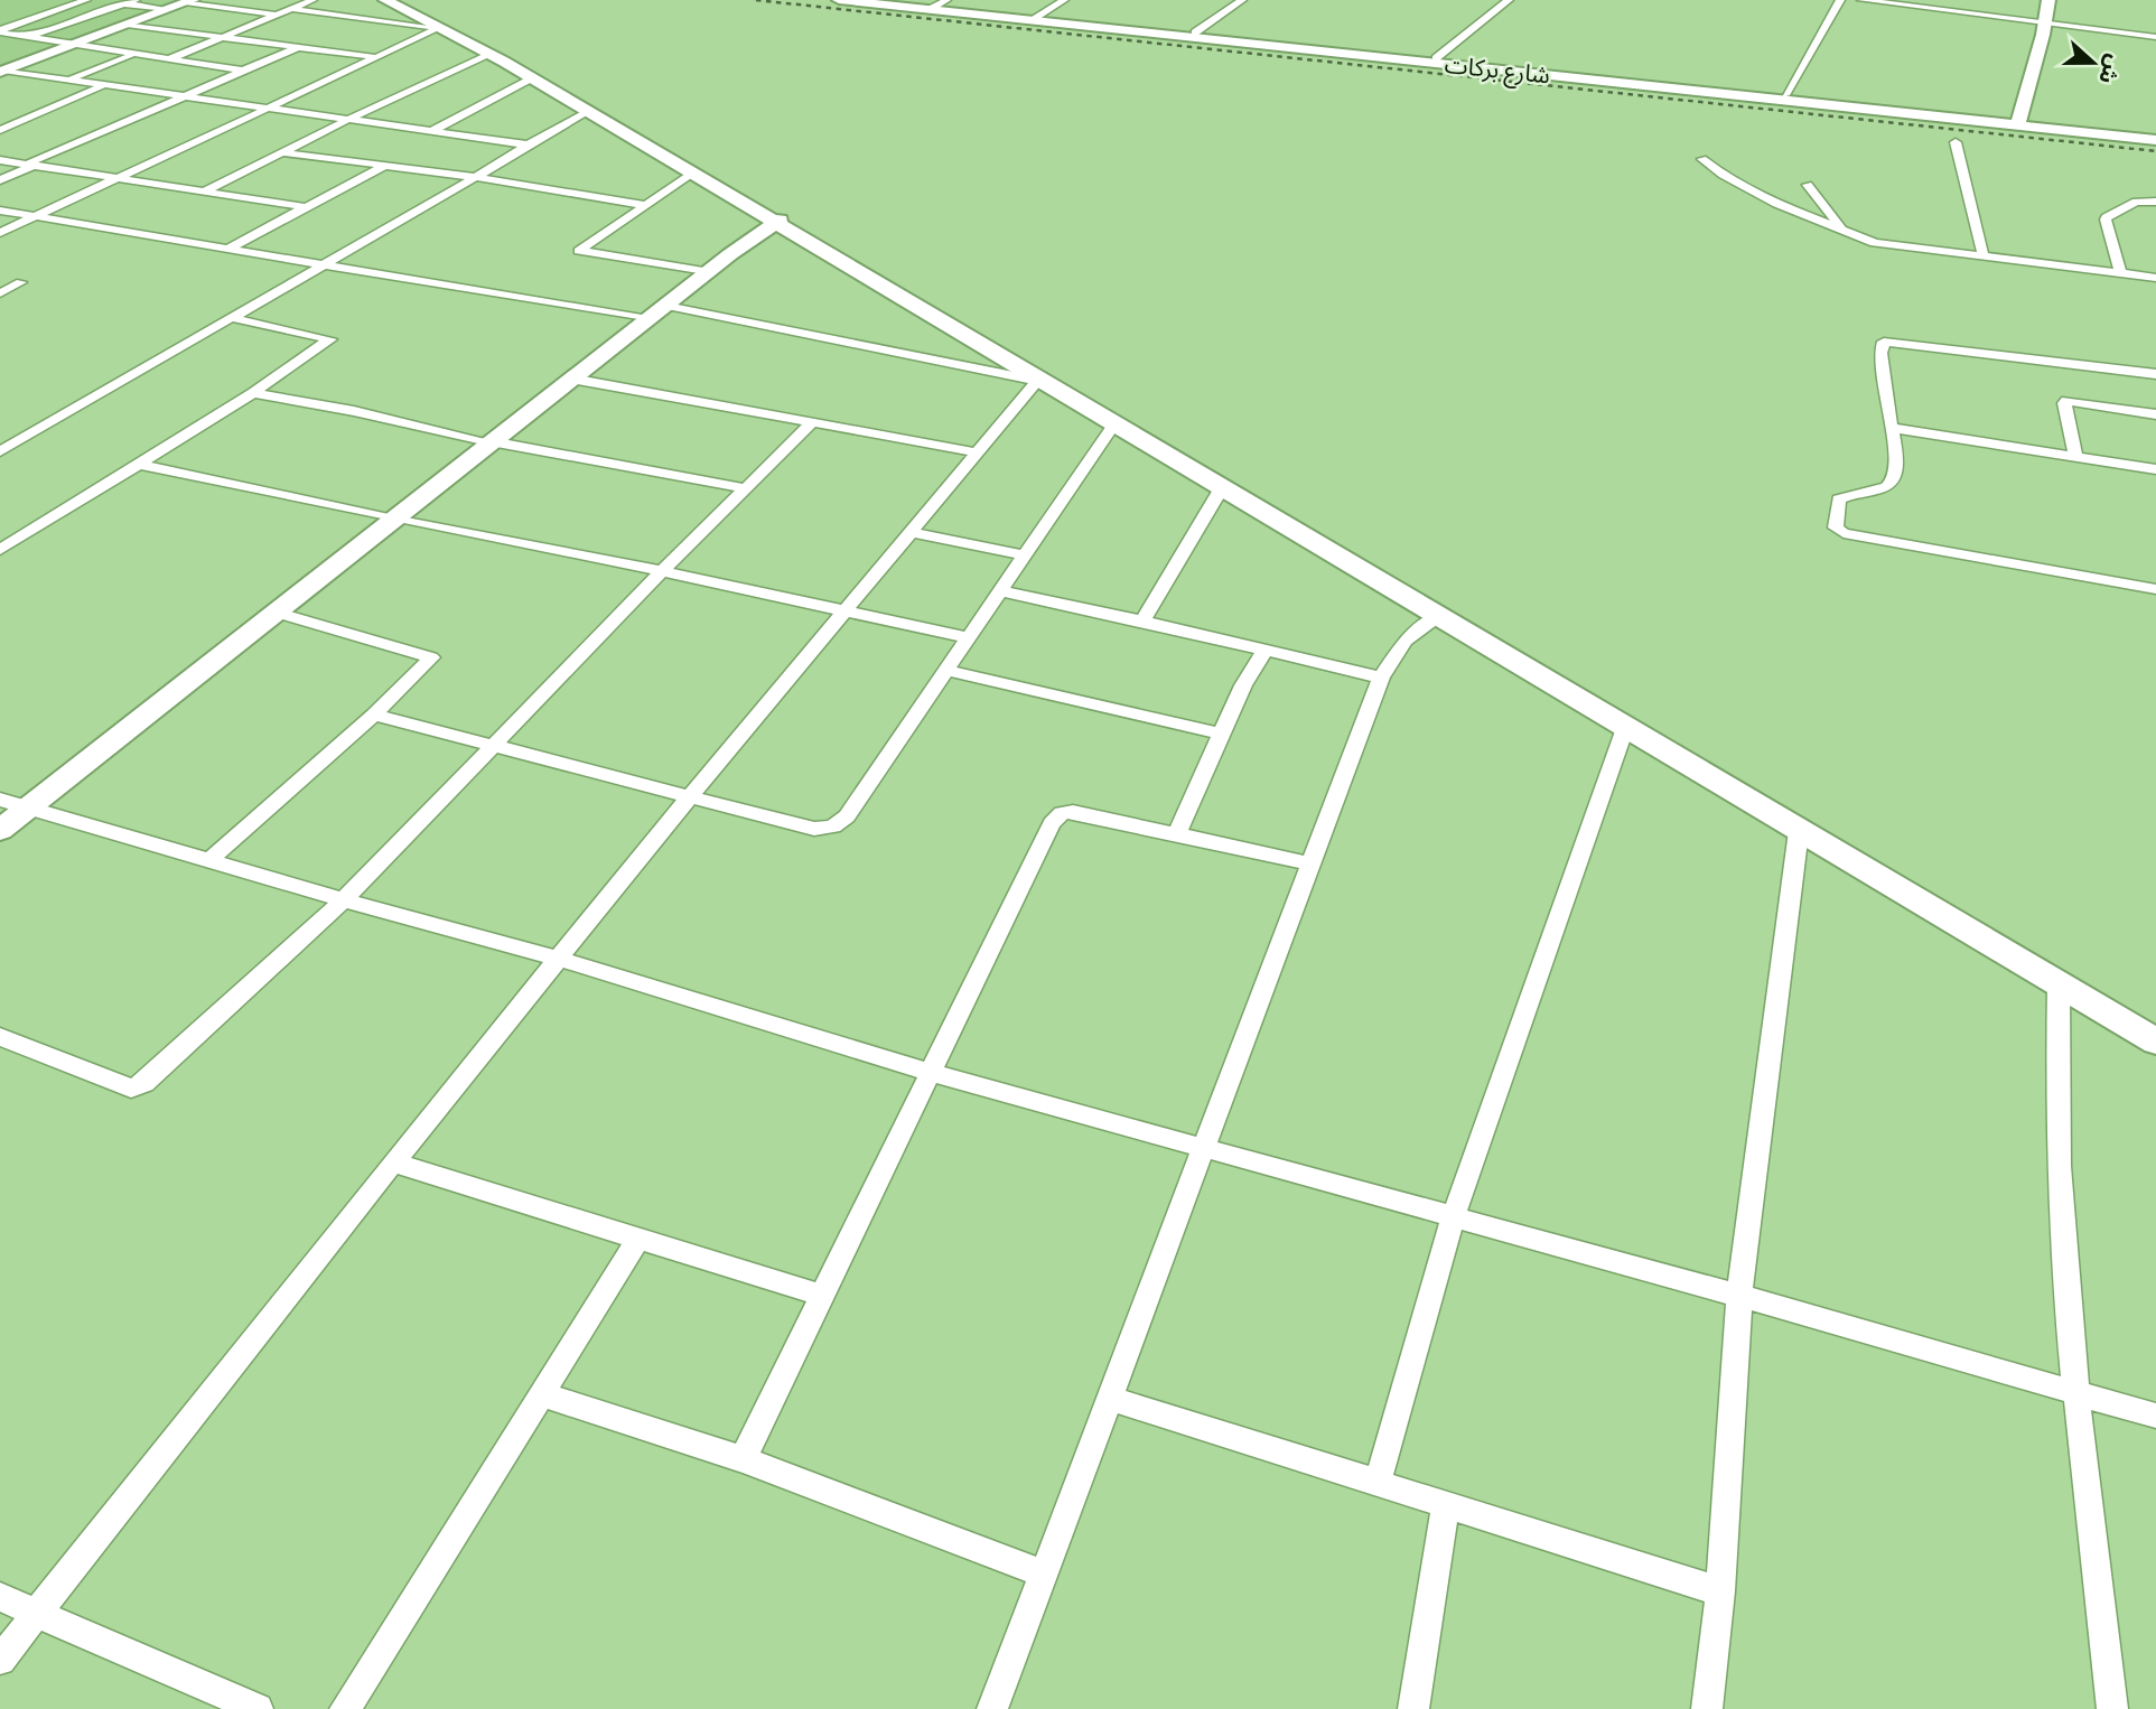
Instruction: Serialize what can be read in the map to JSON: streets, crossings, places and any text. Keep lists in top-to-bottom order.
{
  "streets": {
    "street": ["شارع بركات"]
  },
  "north": "right"
}
